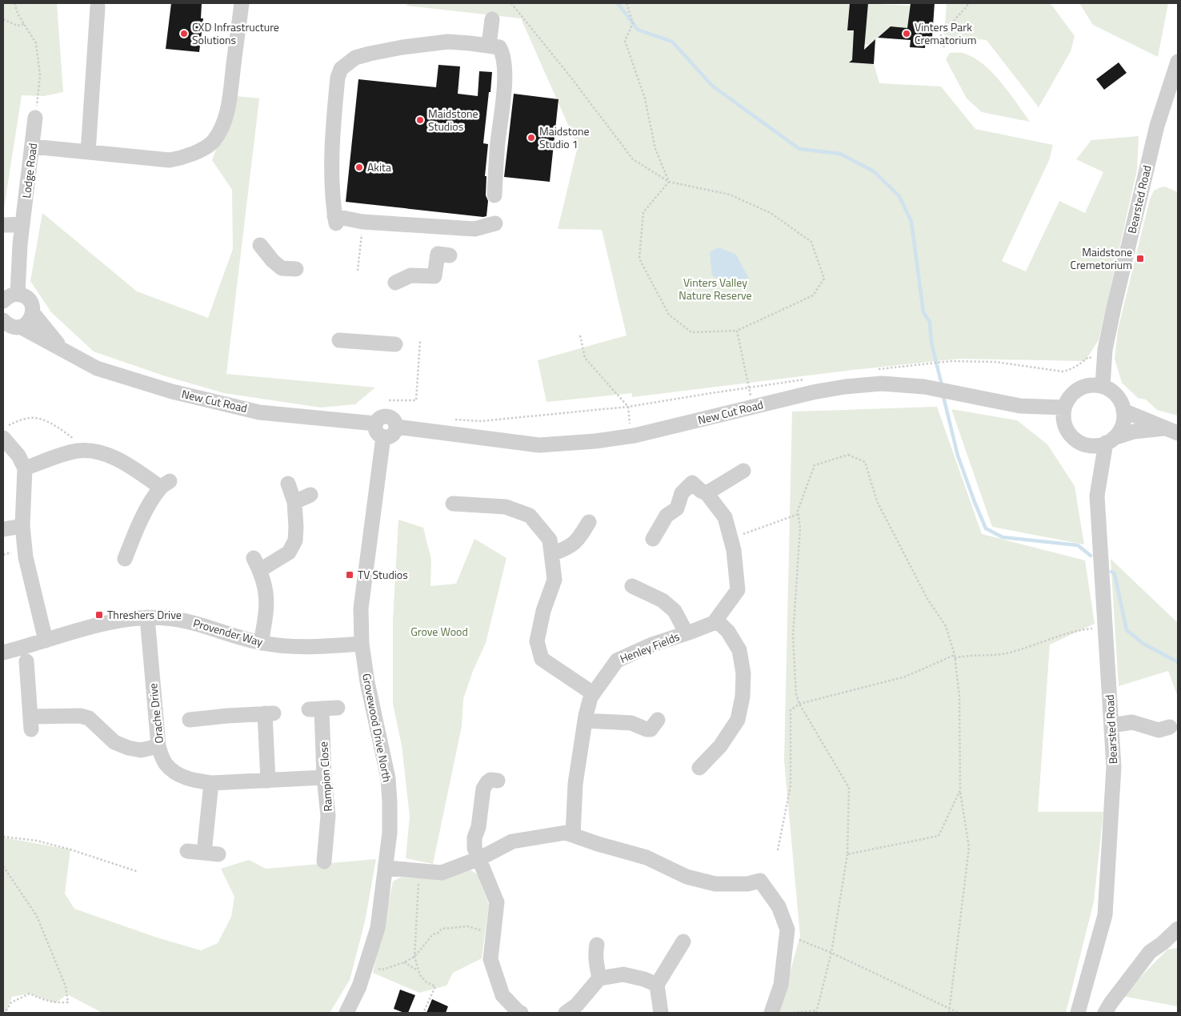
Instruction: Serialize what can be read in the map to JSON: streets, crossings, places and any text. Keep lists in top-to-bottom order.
{
  "streets": {
    "street": [
      "Lodge Road",
      "Bearsted Road",
      "New Cut Road",
      "Provender Way",
      "Henley Fields",
      "Orache Drive",
      "Grovewood Drive North",
      "Rampion Close"
    ]
  },
  "crossings": [
    ["Lodge Road", "New Cut Road"],
    ["Bearsted Road", "New Cut Road"],
    ["New Cut Road", "Grovewood Drive North"],
    ["Provender Way", "Orache Drive"],
    ["Provender Way", "Grovewood Drive North"],
    ["Orache Drive", "Rampion Close"]
  ],
  "parks": ["Vinters Valley Nature Reserve", "Grove Wood"],
  "places": {
    "other": [
      "CXD Infrastructure Solutions",
      "Vinters Park Crematorium",
      "Maidstone Studios",
      "Maidstone Studio 1",
      "Akita"
    ],
    "transit": ["Maidstone Cremetorium", "TV Studios", "Threshers Drive"]
  }
}
